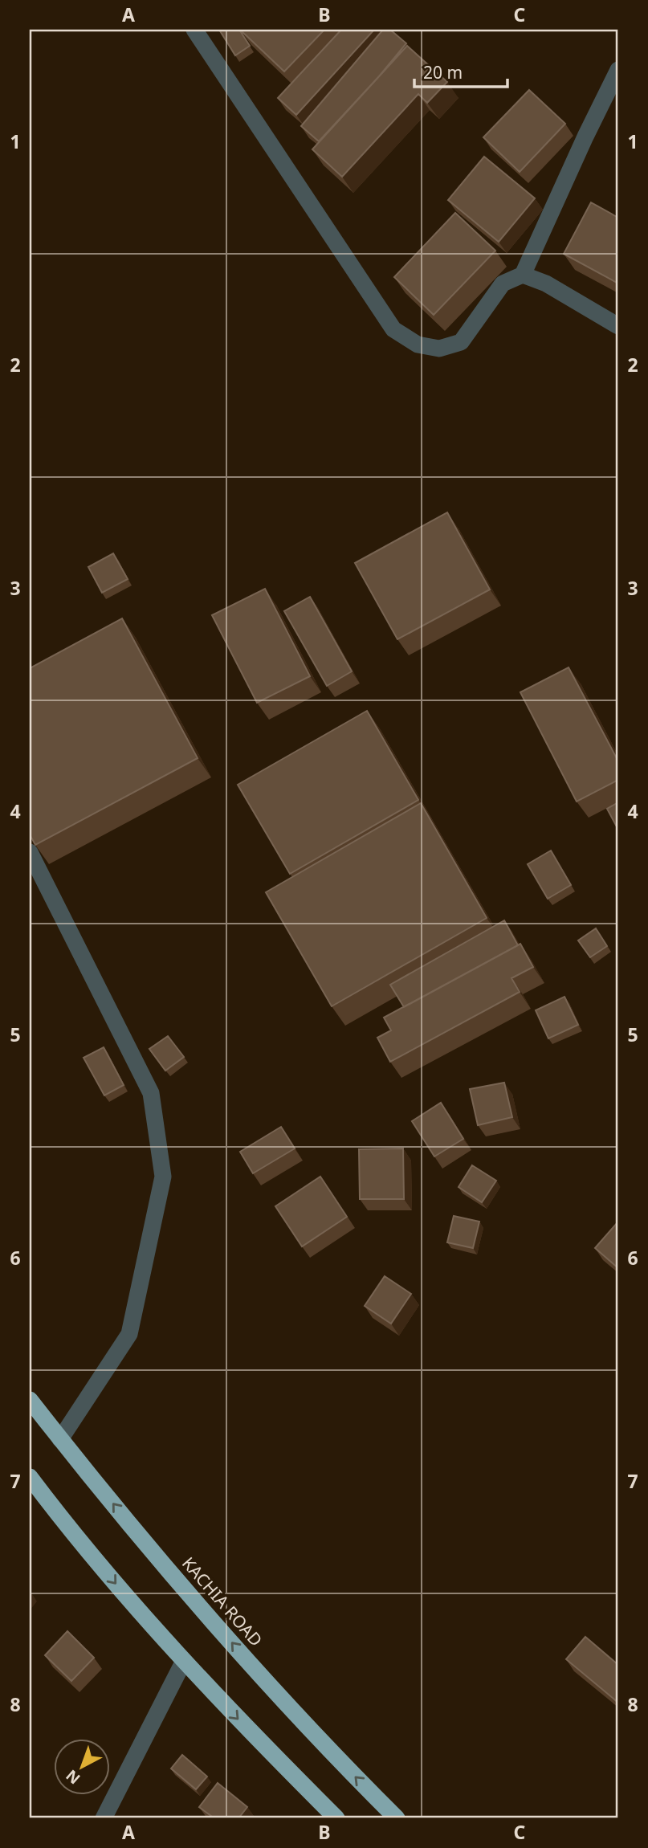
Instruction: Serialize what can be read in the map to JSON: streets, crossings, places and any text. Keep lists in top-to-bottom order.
{
  "streets": {
    "highway": ["KACHIA ROAD"]
  },
  "scale_bar": "20 m",
  "north": "bottom left",
  "grid": {
    "columns": ["A", "B", "C"],
    "rows": [
      "1",
      "2",
      "3",
      "4",
      "5",
      "6",
      "7",
      "8"
    ]
  }
}
